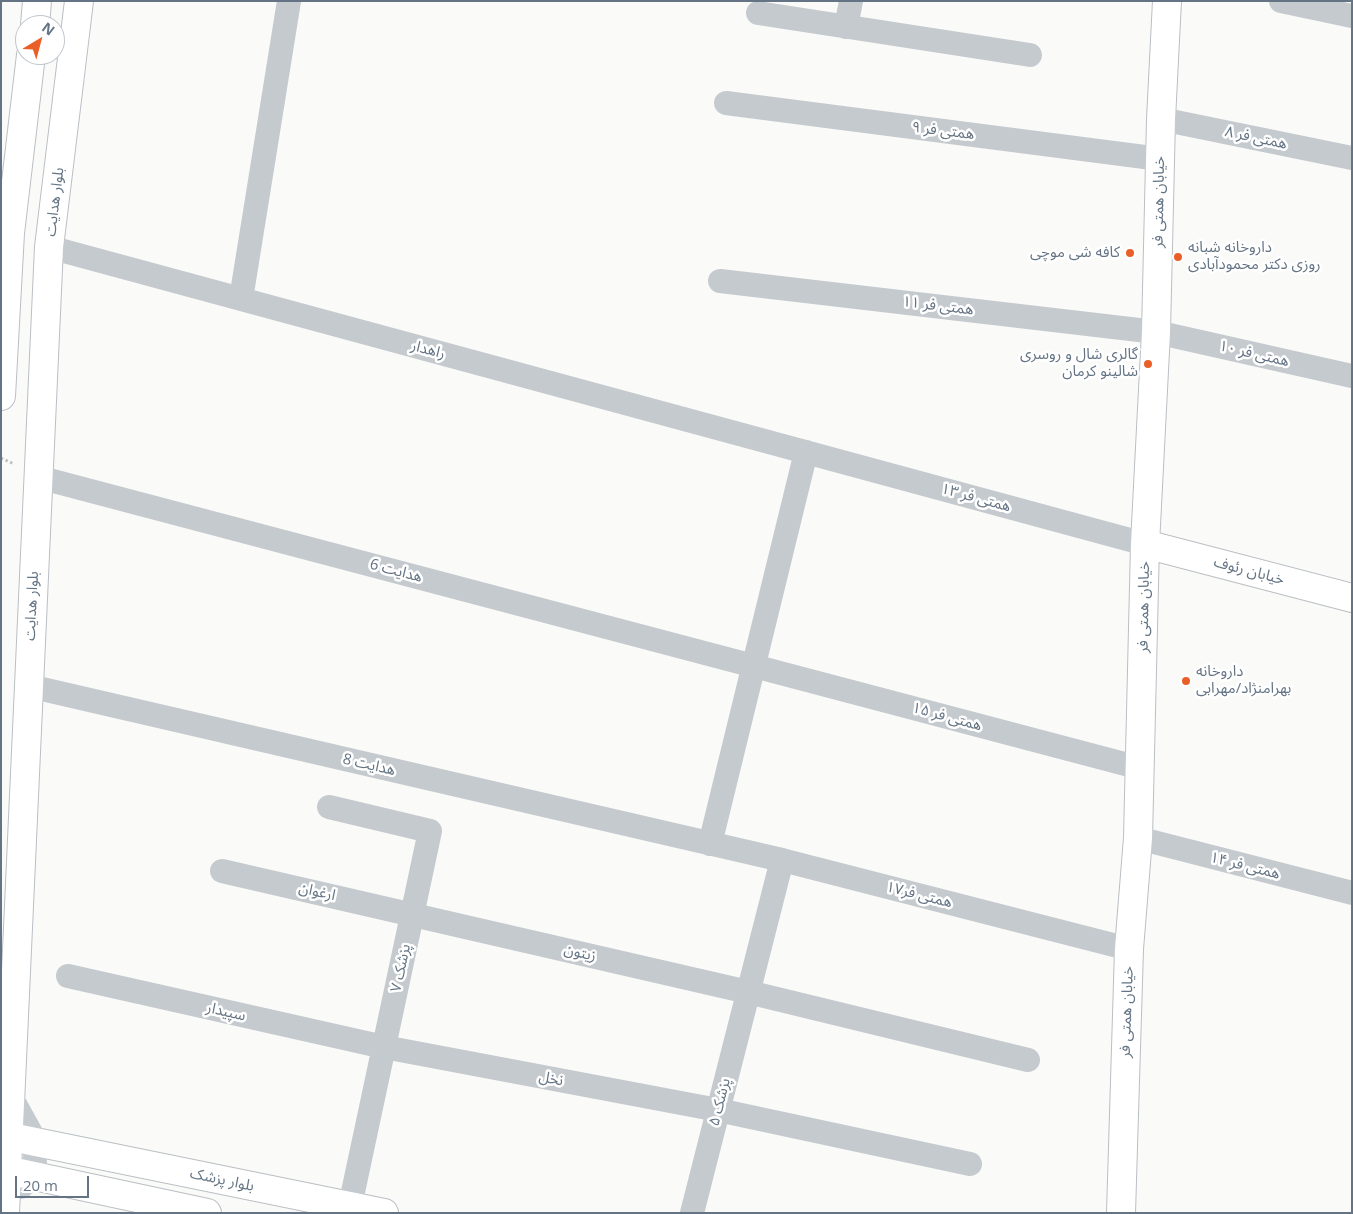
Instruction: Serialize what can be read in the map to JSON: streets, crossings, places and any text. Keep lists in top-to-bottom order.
{
  "streets": {
    "main road": [
      "بلوار هدایت",
      "خیابان همتی فر",
      "خیابان رئوف",
      "بلوار پزشک"
    ],
    "street": [
      "همتی فر ۹",
      "همتی فر ۸",
      "همتی فر ۱۱",
      "راهدار",
      "همتی فر ۱۰",
      "همتی فر ۱۳",
      "هدایت 6",
      "همتی فر ۱۵",
      "هدایت 8",
      "همتی فر ۱۴",
      "ارغوان",
      "همتی فر۱۷",
      "زیتون",
      "پزشک ۷",
      "سپیدار",
      "نخل",
      "پزشک ۵"
    ]
  },
  "crossings": [
    ["همتی فر ۹", "خیابان همتی فر"],
    ["همتی فر ۸", "خیابان همتی فر"],
    ["بلوار هدایت", "راهدار"],
    ["بلوار هدایت", "هدایت 6"],
    ["بلوار هدایت", "هدایت 8"],
    ["بلوار هدایت", "بلوار پزشک"],
    ["خیابان همتی فر", "همتی فر ۱۱"],
    ["خیابان همتی فر", "همتی فر ۱۰"],
    ["خیابان همتی فر", "همتی فر ۱۳"],
    ["خیابان همتی فر", "خیابان رئوف"],
    ["خیابان همتی فر", "همتی فر ۱۵"],
    ["خیابان همتی فر", "همتی فر ۱۴"],
    ["خیابان همتی فر", "همتی فر۱۷"],
    ["همتی فر ۱۱", "همتی فر ۱۰"],
    ["راهدار", "همتی فر ۱۳"],
    ["همتی فر ۱۳", "خیابان رئوف"],
    ["هدایت 6", "همتی فر ۱۵"],
    ["هدایت 8", "همتی فر۱۷"],
    ["ارغوان", "زیتون"],
    ["ارغوان", "پزشک ۷"],
    ["همتی فر۱۷", "پزشک ۵"],
    ["زیتون", "پزشک ۷"],
    ["زیتون", "پزشک ۵"],
    ["پزشک ۷", "سپیدار"],
    ["پزشک ۷", "نخل"],
    ["پزشک ۷", "بلوار پزشک"],
    ["سپیدار", "نخل"],
    ["نخل", "پزشک ۵"]
  ],
  "places": [
    "کافه شی موچی",
    "داروخانه‌ شبانه روزی دکتر محمودآبادی",
    "گالری شال و روسری شالینو کرمان",
    "داروخانه بهرامنژاد/مهرابی"
  ],
  "scale_bar": "20 m",
  "north": "top right"
}
